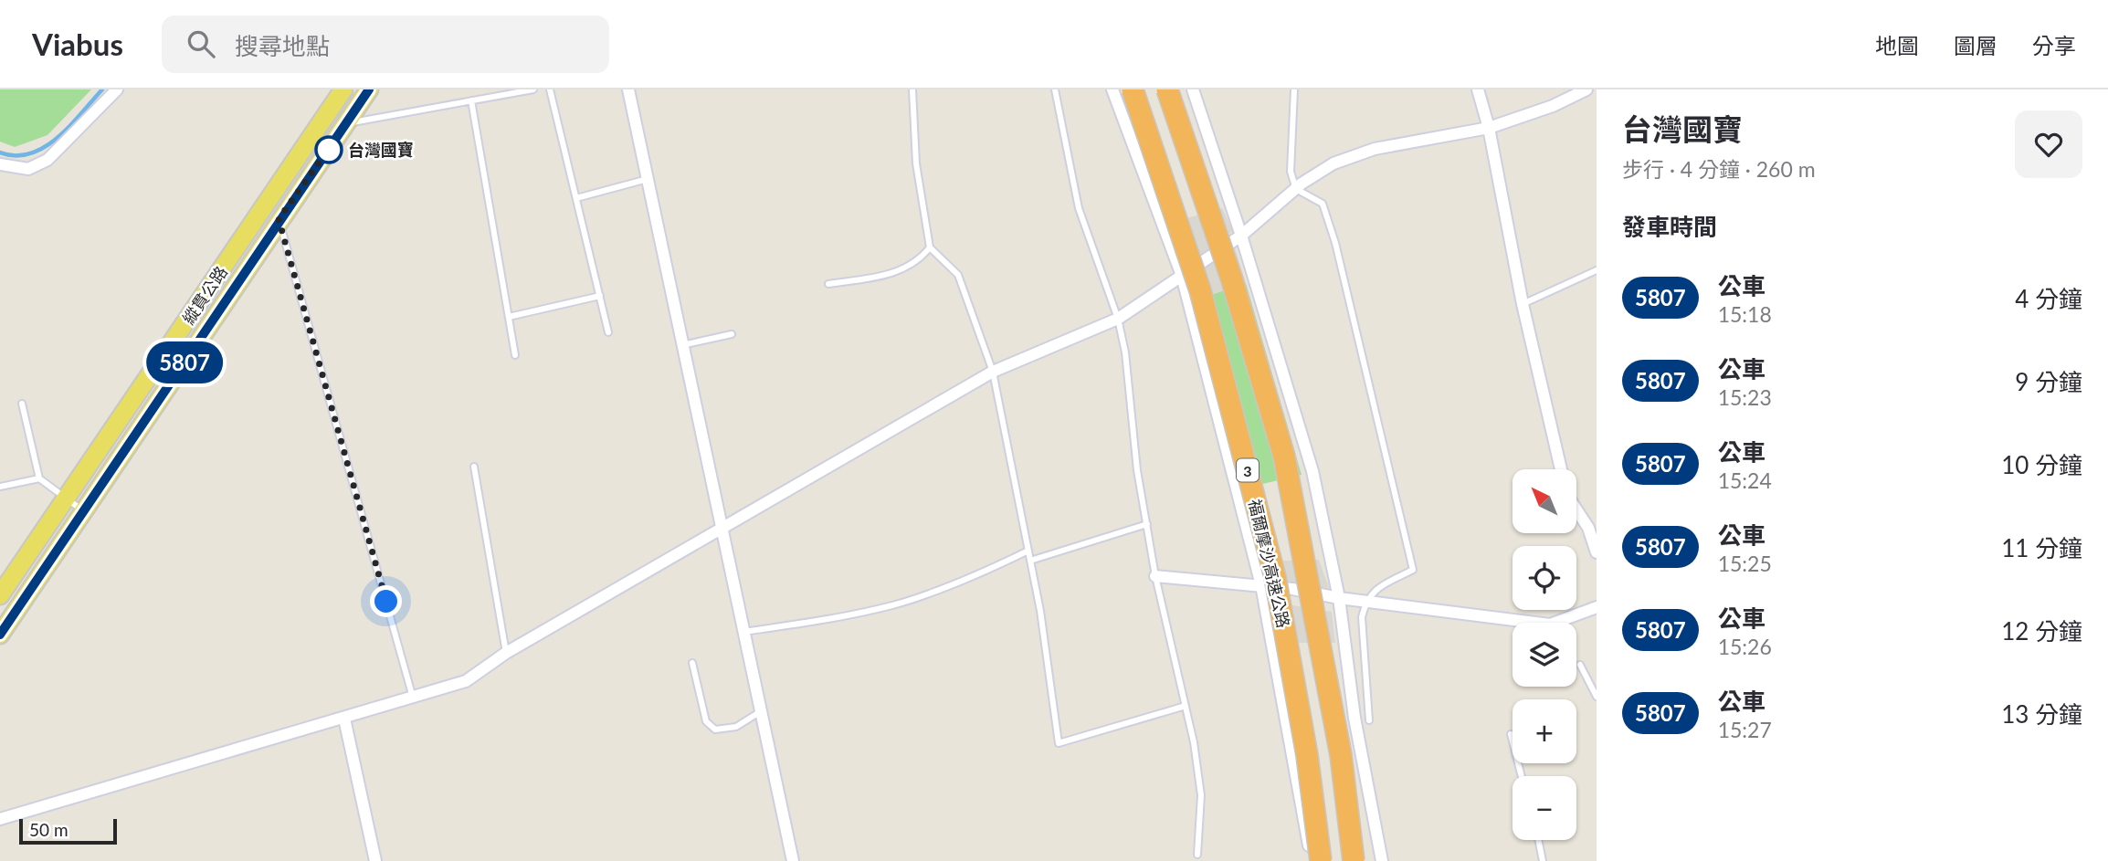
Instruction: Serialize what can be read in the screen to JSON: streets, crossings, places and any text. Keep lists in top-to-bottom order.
{
  "streets": {
    "highway": ["3", "福爾摩沙高速公路"],
    "main road": ["縱貫公路"]
  },
  "places": ["台灣國寶"],
  "lines": ["bus line 5807"],
  "scale_bar": "50 m",
  "north": "top left",
  "page": {
    "header": "Viabus",
    "search": "搜尋地點",
    "nav": ["地圖", "圖層", "分享"],
    "on_map": "5807",
    "heading": [
      ["台灣國寶", "步行 · 4 分鐘 · 260 m"],
      "發車時間"
    ],
    "list": [
      {
        "mark": "5807",
        "name": "公車",
        "note": "15:18",
        "value": "4 分鐘"
      },
      {
        "mark": "5807",
        "name": "公車",
        "note": "15:23",
        "value": "9 分鐘"
      },
      {
        "mark": "5807",
        "name": "公車",
        "note": "15:24",
        "value": "10 分鐘"
      },
      {
        "mark": "5807",
        "name": "公車",
        "note": "15:25",
        "value": "11 分鐘"
      },
      {
        "mark": "5807",
        "name": "公車",
        "note": "15:26",
        "value": "12 分鐘"
      },
      {
        "mark": "5807",
        "name": "公車",
        "note": "15:27",
        "value": "13 分鐘"
      }
    ],
    "map_buttons": ["+", "−"],
    "scale": "50 m"
  }
}
